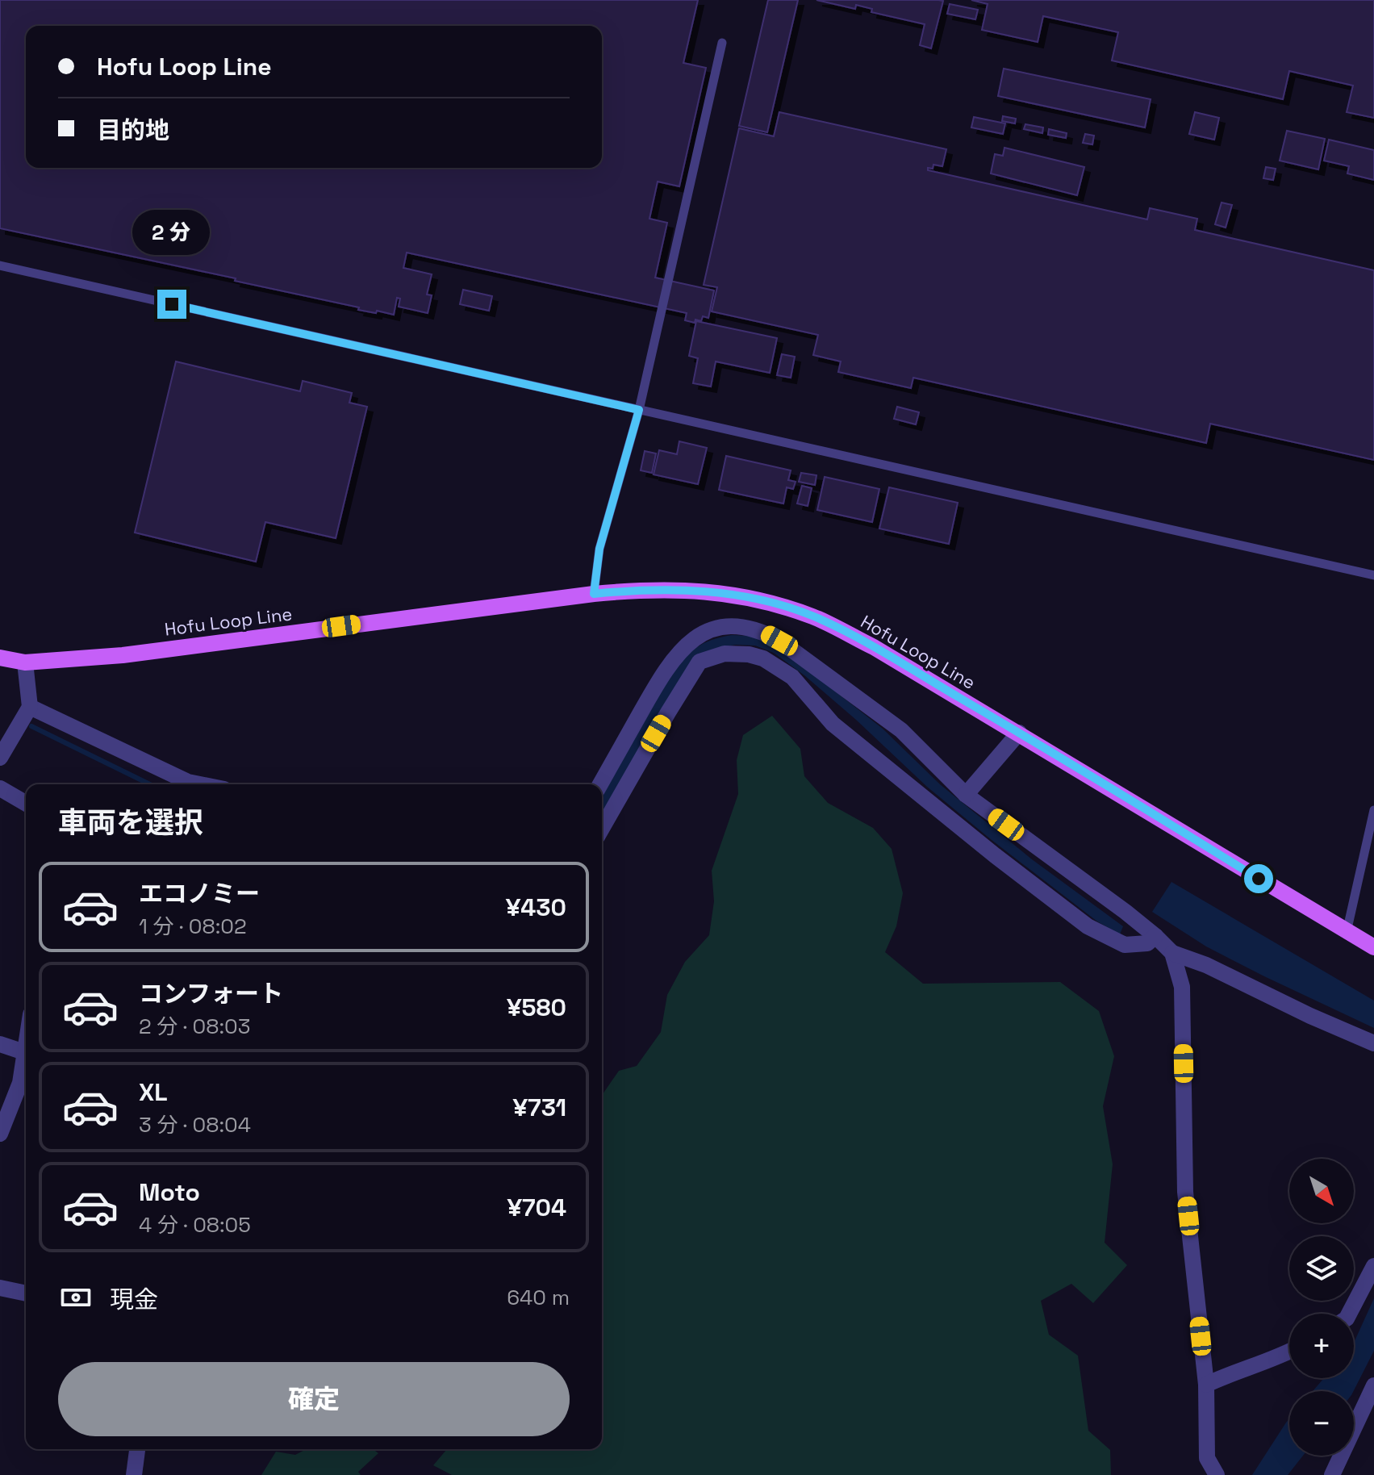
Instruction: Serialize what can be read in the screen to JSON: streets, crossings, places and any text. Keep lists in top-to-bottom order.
{
  "streets": {
    "main road": ["Hofu Loop Line"]
  },
  "north": "bottom right",
  "page": {
    "banner": ["Hofu Loop Line", "目的地"],
    "bubble": "2 分",
    "heading": "車両を選択",
    "list": [
      {
        "name": "エコノミー",
        "note": "1 分 · 08:02",
        "value": "¥430"
      },
      {
        "name": "コンフォート",
        "note": "2 分 · 08:03",
        "value": "¥580"
      },
      {
        "name": "XL",
        "note": "3 分 · 08:04",
        "value": "¥731"
      },
      {
        "name": "Moto",
        "note": "4 分 · 08:05",
        "value": "¥704"
      }
    ],
    "map_buttons": ["+", "−"],
    "pay": ["現金", "640 m"],
    "buttons": "確定"
  }
}
